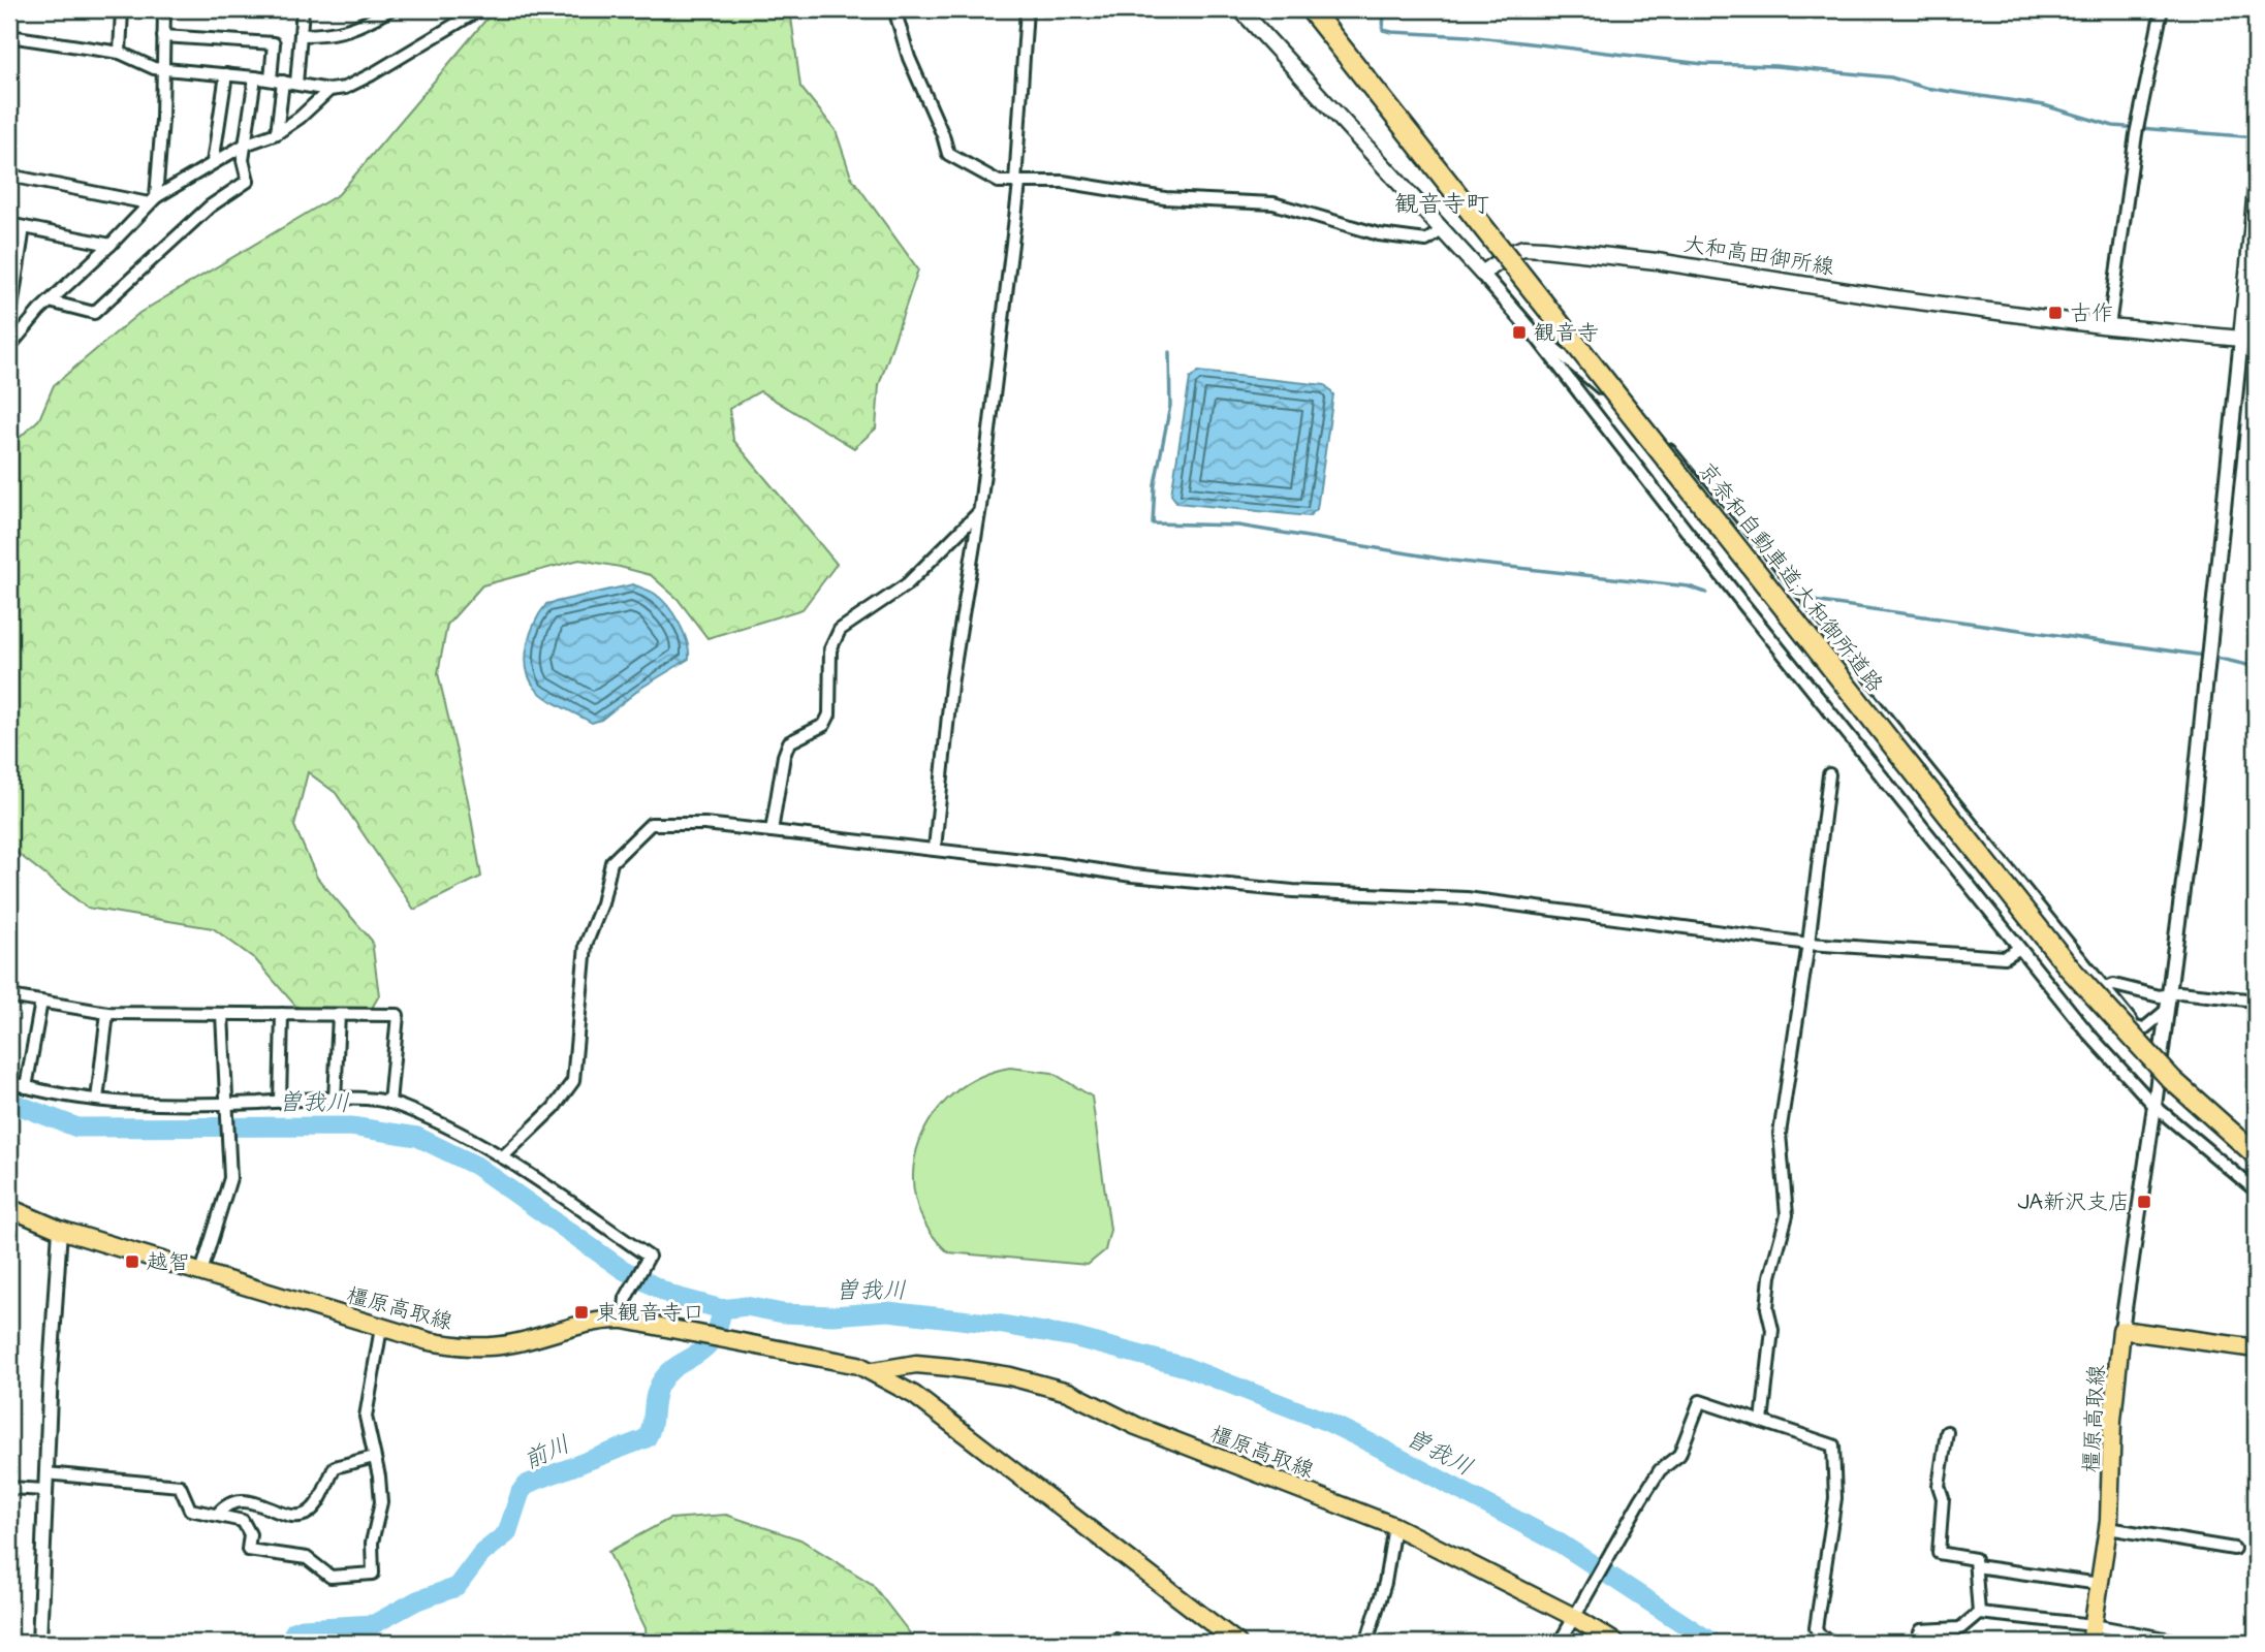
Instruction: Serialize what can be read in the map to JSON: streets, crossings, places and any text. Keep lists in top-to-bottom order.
{
  "streets": {
    "highway": ["京奈和自動車道;大和御所道路"],
    "main road": ["大和高田御所線", "橿原高取線"]
  },
  "districts": ["観音寺町"],
  "water": ["曽我川", "前川"],
  "places": {
    "transit": [
      "古作",
      "観音寺",
      "JA新沢支店",
      "越智",
      "東観音寺口"
    ]
  }
}
